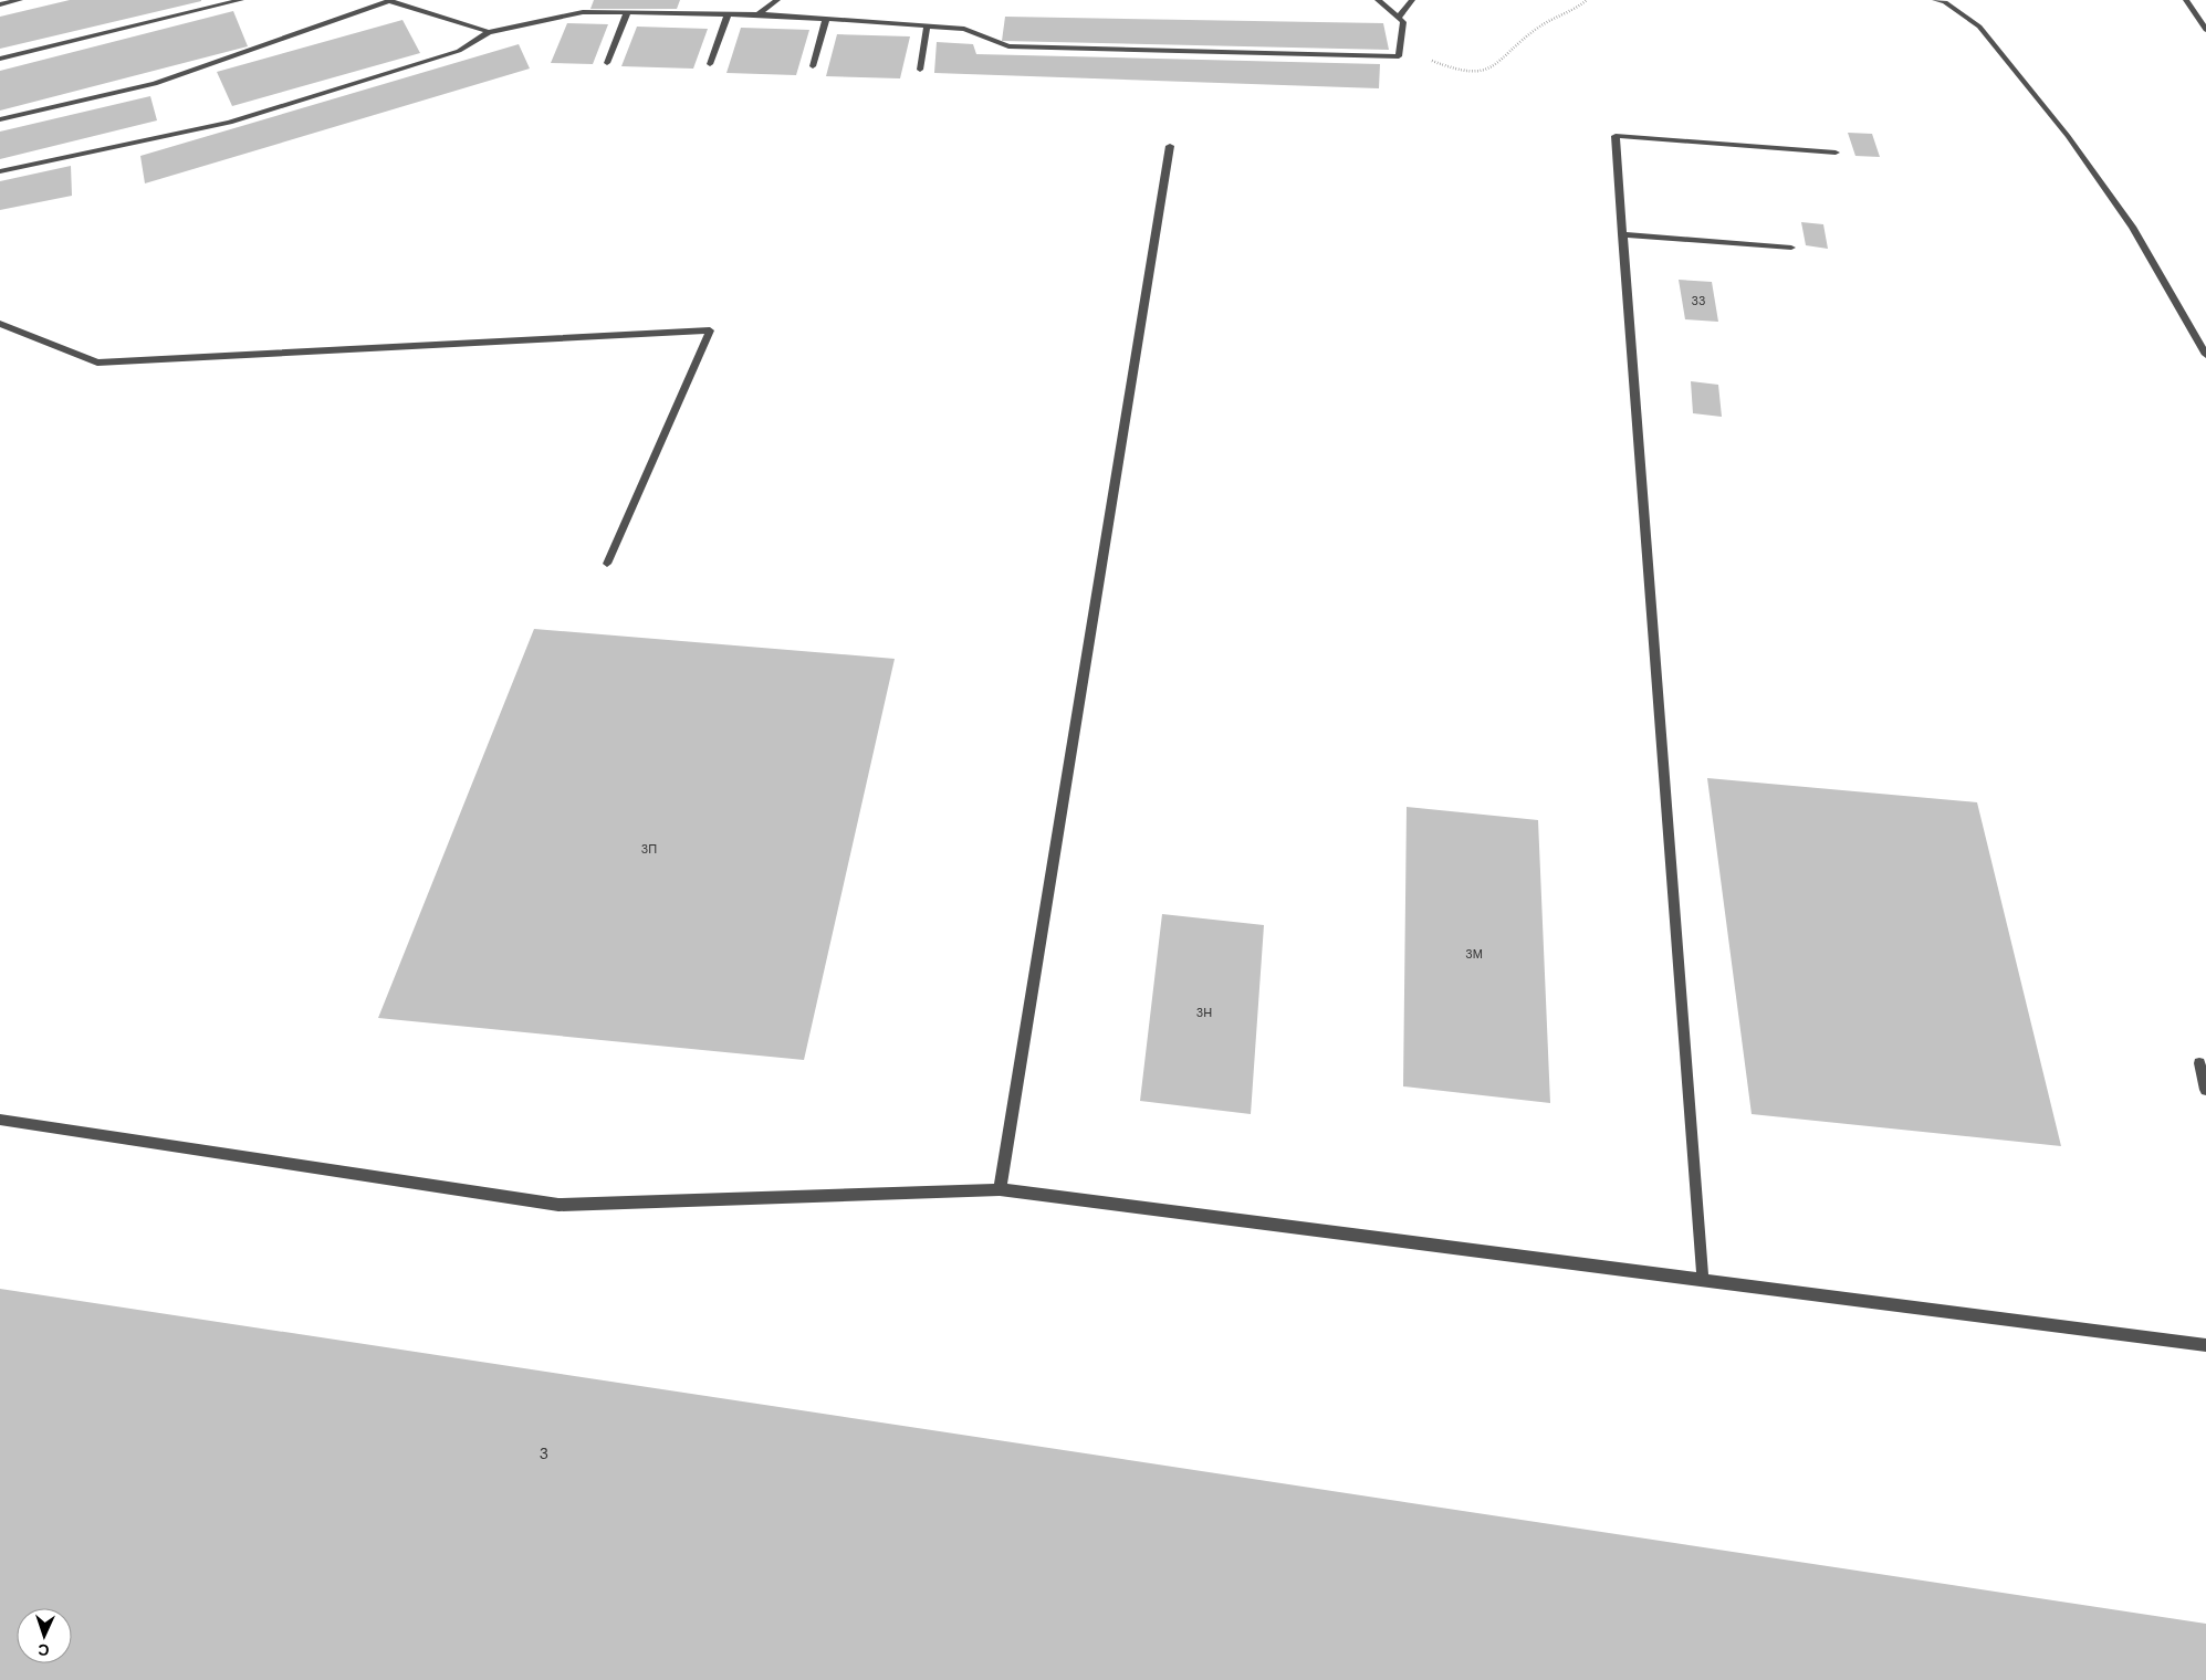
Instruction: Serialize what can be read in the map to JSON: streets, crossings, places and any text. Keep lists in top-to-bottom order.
{
  "house_numbers": [
    "33",
    "3П",
    "3М",
    "3Н",
    "3"
  ],
  "north": "bottom"
}
